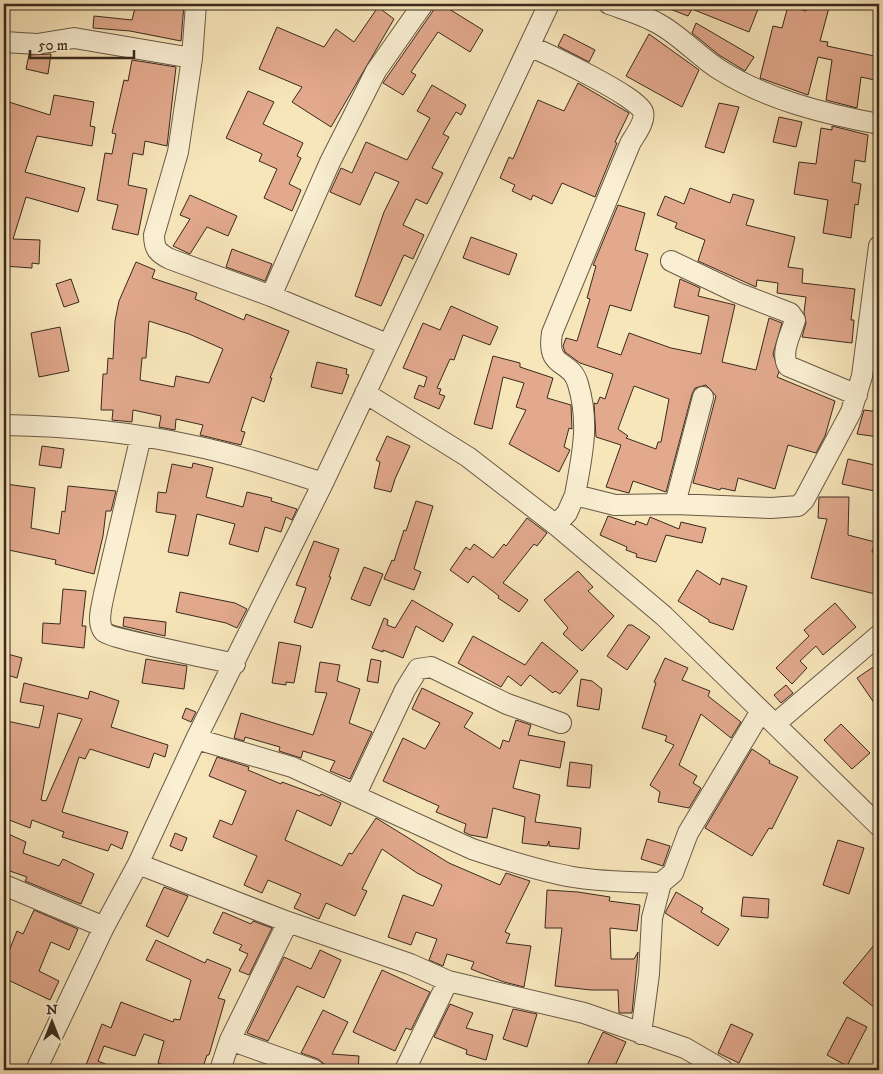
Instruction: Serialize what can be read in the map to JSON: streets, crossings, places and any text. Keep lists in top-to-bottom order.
{
  "scale_bar": "50 m",
  "north": "top"
}
